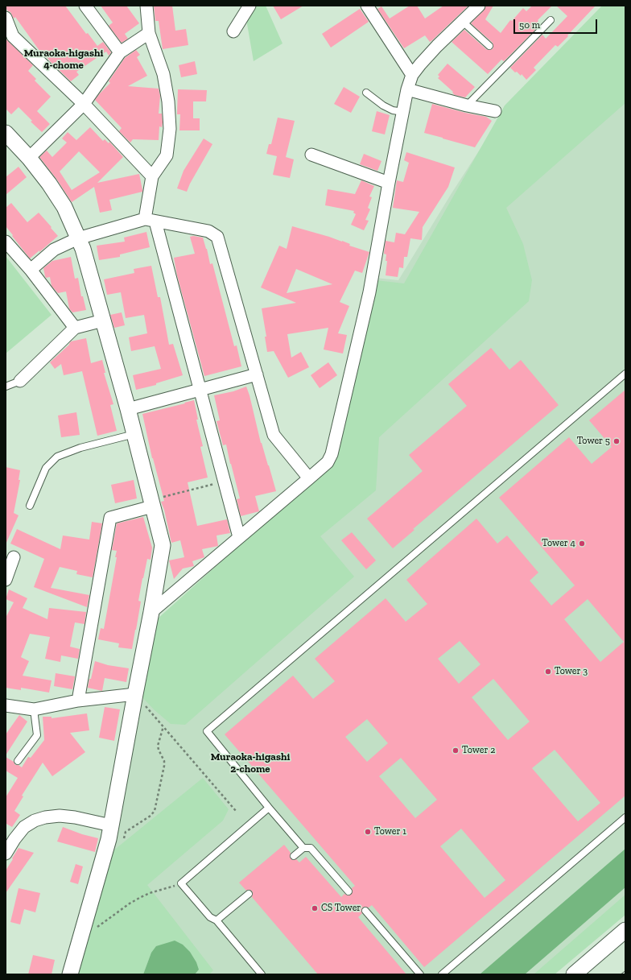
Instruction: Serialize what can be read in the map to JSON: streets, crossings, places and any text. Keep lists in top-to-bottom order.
{
  "districts": ["Muraoka-higashi 4-chome", "Muraoka-higashi 2-chome"],
  "places": [
    "Tower 5",
    "Tower 4",
    "Tower 3",
    "Tower 2",
    "Tower 1",
    "CS Tower"
  ],
  "scale_bar": "50 m"
}
